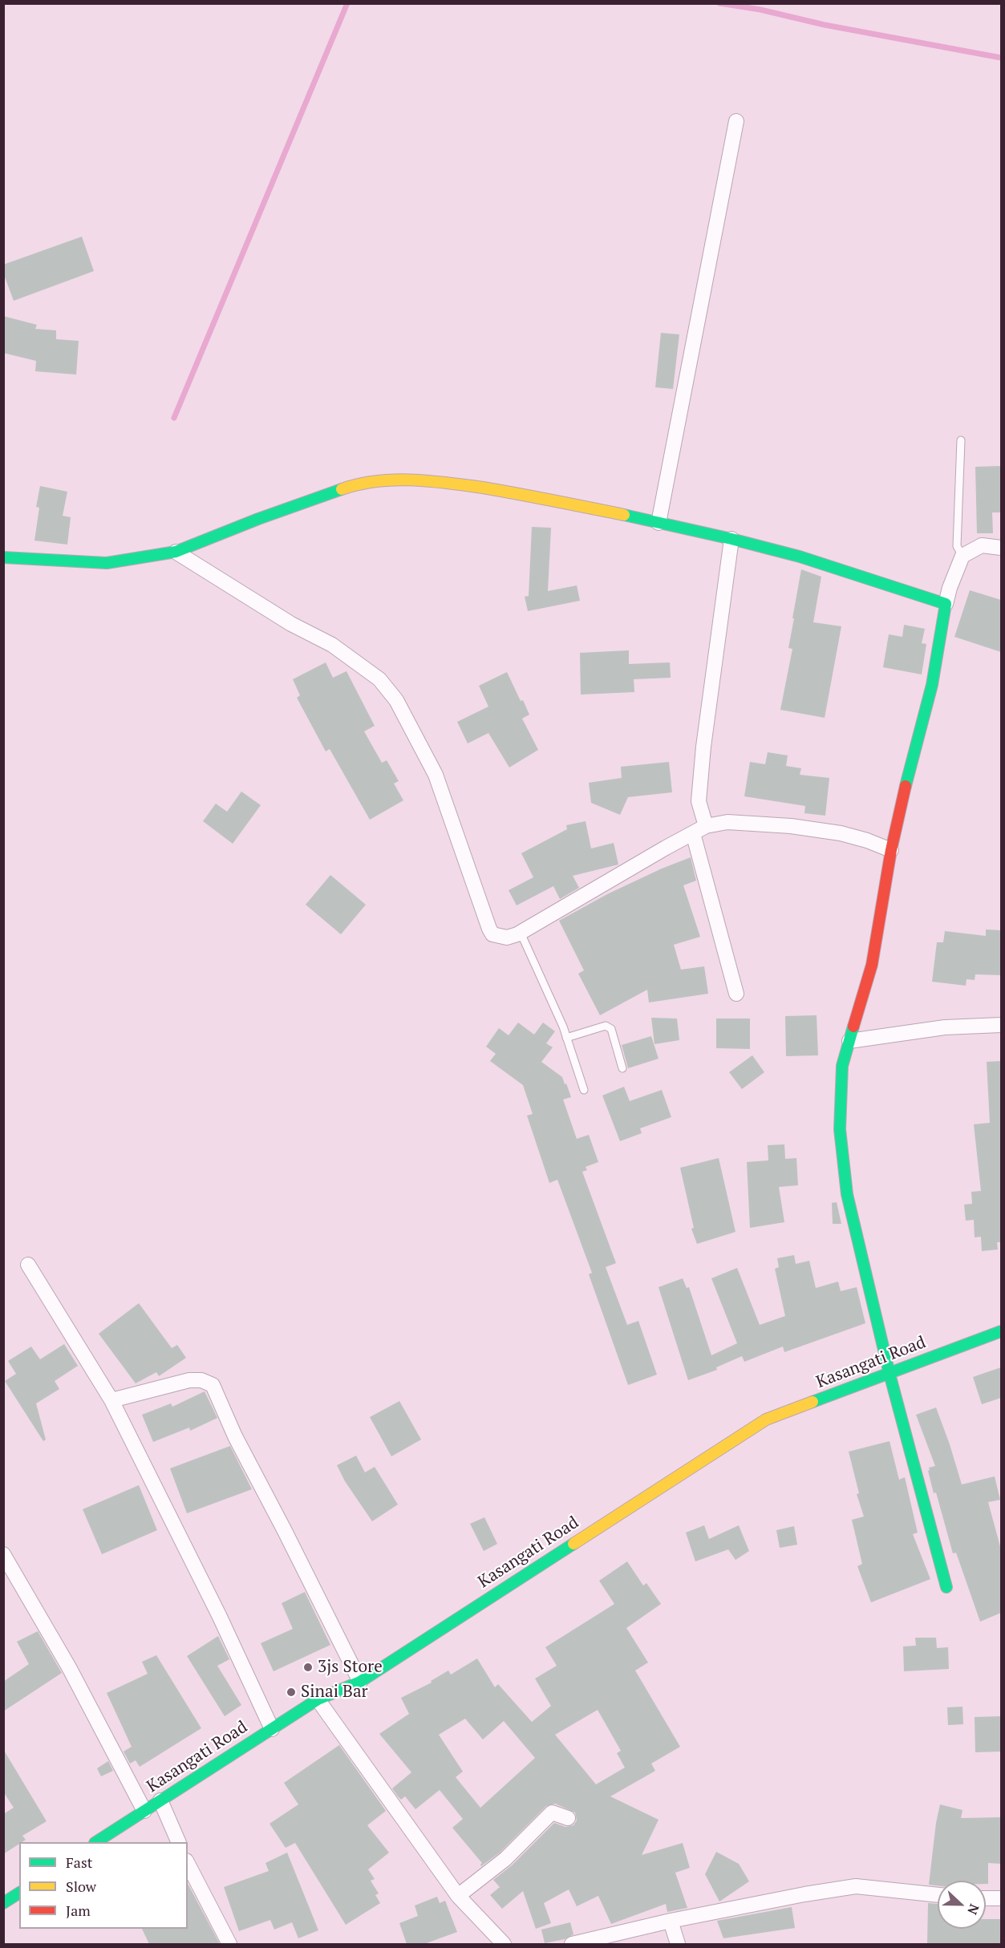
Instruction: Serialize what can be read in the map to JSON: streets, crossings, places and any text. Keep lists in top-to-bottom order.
{
  "streets": {
    "street": ["Kasangati Road"]
  },
  "places": ["3js Store", "Sinai Bar"],
  "legend": ["Fast", "Slow", "Jam"],
  "north": "right"
}
